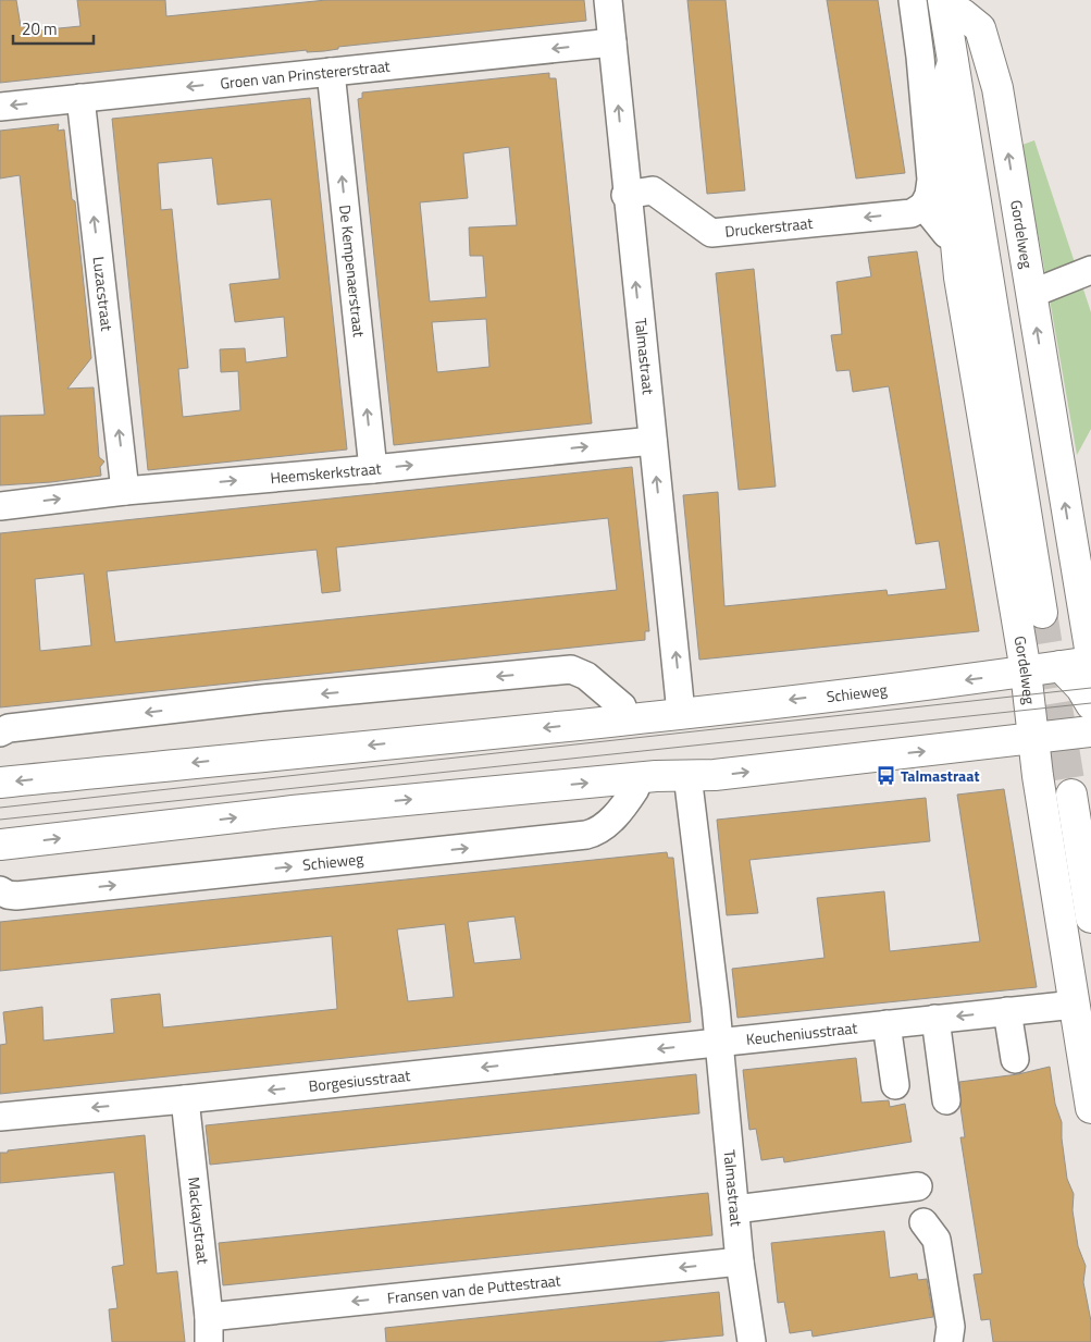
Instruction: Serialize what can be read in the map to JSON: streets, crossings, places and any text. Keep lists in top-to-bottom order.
{
  "streets": {
    "main road": ["Gordelweg", "Schieweg"],
    "street": [
      "Groen van Prinstererstraat",
      "Druckerstraat",
      "De Kempenaerstraat",
      "Luzacstraat",
      "Talmastraat",
      "Heemskerkstraat",
      "Keucheniusstraat",
      "Borgesiusstraat",
      "Mackaystraat",
      "Fransen van de Puttestraat"
    ]
  },
  "crossings": [
    ["Groen van Prinstererstraat", "De Kempenaerstraat"],
    ["Groen van Prinstererstraat", "Luzacstraat"],
    ["Groen van Prinstererstraat", "Talmastraat"],
    ["Druckerstraat", "Talmastraat"],
    ["Gordelweg", "Schieweg"],
    ["Gordelweg", "Keucheniusstraat"],
    ["De Kempenaerstraat", "Heemskerkstraat"],
    ["Luzacstraat", "Heemskerkstraat"],
    ["Talmastraat", "Heemskerkstraat"],
    ["Talmastraat", "Schieweg"],
    ["Talmastraat", "Keucheniusstraat"],
    ["Talmastraat", "Borgesiusstraat"],
    ["Talmastraat", "Fransen van de Puttestraat"],
    ["Keucheniusstraat", "Borgesiusstraat"],
    ["Borgesiusstraat", "Mackaystraat"],
    ["Mackaystraat", "Fransen van de Puttestraat"]
  ],
  "one_way": [
    "Groen van Prinstererstraat",
    "Druckerstraat",
    "De Kempenaerstraat",
    "Luzacstraat",
    "Talmastraat",
    "Borgesiusstraat",
    "Fransen van de Puttestraat"
  ],
  "places": {
    "bus stop": ["Talmastraat"]
  },
  "scale_bar": "20 m"
}
